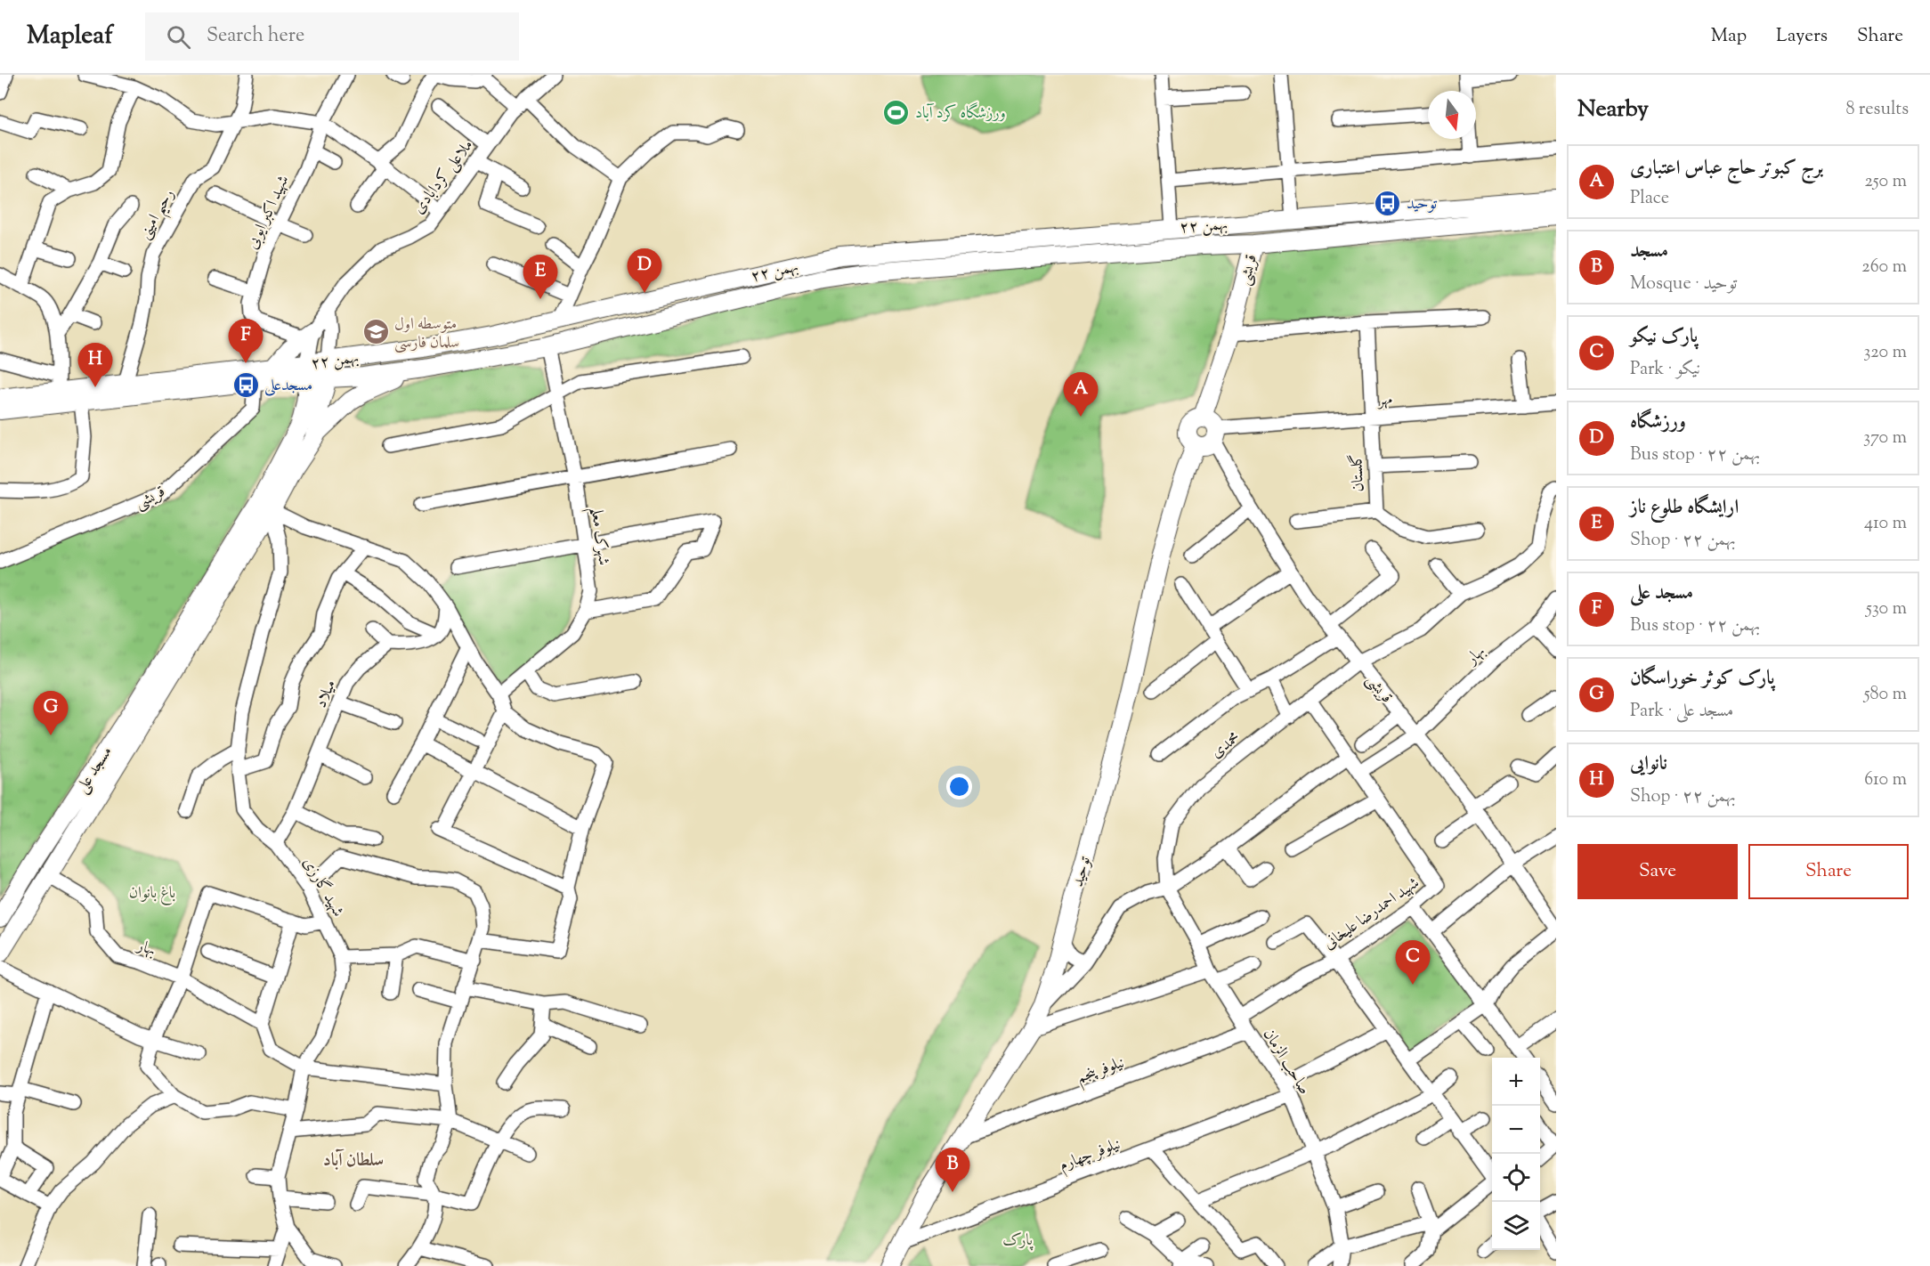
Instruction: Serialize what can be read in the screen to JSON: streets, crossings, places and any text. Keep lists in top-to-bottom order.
{
  "streets": {
    "main road": [
      "۲۲ بهمن",
      "قریشی",
      "مسجد علی",
      "توحید"
    ],
    "street": [
      "ملاعلی کردابادی",
      "شهید اکبر ایوبی",
      "رحیم امینی",
      "مهر",
      "گلستان",
      "شهرک معلم",
      "بهار",
      "میلاد",
      "محمدی",
      "شهید گارزی",
      "شهید احمدرضا علیخانی",
      "صاحب الزمان",
      "نیلوفر پنجم",
      "نیلوفر چهارم"
    ]
  },
  "crossings": [
    ["ملاعلی کردابادی", "شهید اکبر ایوبی"],
    ["رحیم امینی", "۲۲ بهمن"],
    ["۲۲ بهمن", "قریشی"],
    ["۲۲ بهمن", "شهرک معلم"],
    ["۲۲ بهمن", "مسجد علی"],
    ["قریشی", "مهر"],
    ["قریشی", "بهار"],
    ["قریشی", "محمدی"],
    ["قریشی", "توحید"],
    ["مهر", "گلستان"],
    ["مهر", "توحید"],
    ["بهار", "مسجد علی"],
    ["بهار", "شهید احمدرضا علیخانی"],
    ["میلاد", "شهید گارزی"],
    ["محمدی", "شهید احمدرضا علیخانی"],
    ["محمدی", "صاحب الزمان"],
    ["مسجد علی", "شهید گارزی"],
    ["توحید", "نیلوفر پنجم"],
    ["توحید", "نیلوفر چهارم"],
    ["شهید احمدرضا علیخانی", "صاحب الزمان"],
    ["صاحب الزمان", "نیلوفر پنجم"],
    ["صاحب الزمان", "نیلوفر چهارم"]
  ],
  "districts": ["سلطان آباد"],
  "parks": ["باغ بانوان", "پارک"],
  "places": {
    "sports": ["ورزشگاه کرد آباد"],
    "bus stop": ["توحید", "مسجدعلی"],
    "school or university": ["متوسطه اول سلمان فارسی"]
  },
  "north": "bottom",
  "page": {
    "header": "Mapleaf",
    "search": "Search here",
    "nav": ["Map", "Layers", "Share"],
    "heading": ["Nearby", "8 results"],
    "list": [
      {
        "mark": "A",
        "name": "برج کبوتر حاج عباس اعتباری",
        "note": "Place",
        "value": "250 m"
      },
      {
        "mark": "B",
        "name": "مسجد",
        "note": "Mosque · توحید",
        "value": "260 m"
      },
      {
        "mark": "C",
        "name": "پارک نیکو",
        "note": "Park · نیکو",
        "value": "320 m"
      },
      {
        "mark": "D",
        "name": "ورزشگاه",
        "note": "Bus stop · ۲۲ بهمن",
        "value": "370 m"
      },
      {
        "mark": "E",
        "name": "ارایشگاه طلوع ناز",
        "note": "Shop · ۲۲ بهمن",
        "value": "410 m"
      },
      {
        "mark": "F",
        "name": "مسجد علی",
        "note": "Bus stop · ۲۲ بهمن",
        "value": "530 m"
      },
      {
        "mark": "G",
        "name": "پارک کوثر خوراسگان",
        "note": "Park · مسجد علی",
        "value": "580 m"
      },
      {
        "mark": "H",
        "name": "نانوایی",
        "note": "Shop · ۲۲ بهمن",
        "value": "610 m"
      }
    ],
    "pins": [
      "D",
      "E",
      "F",
      "H",
      "A",
      "G",
      "C",
      "B"
    ],
    "buttons": ["Save", "Share"],
    "map_buttons": ["+", "−"]
  }
}
